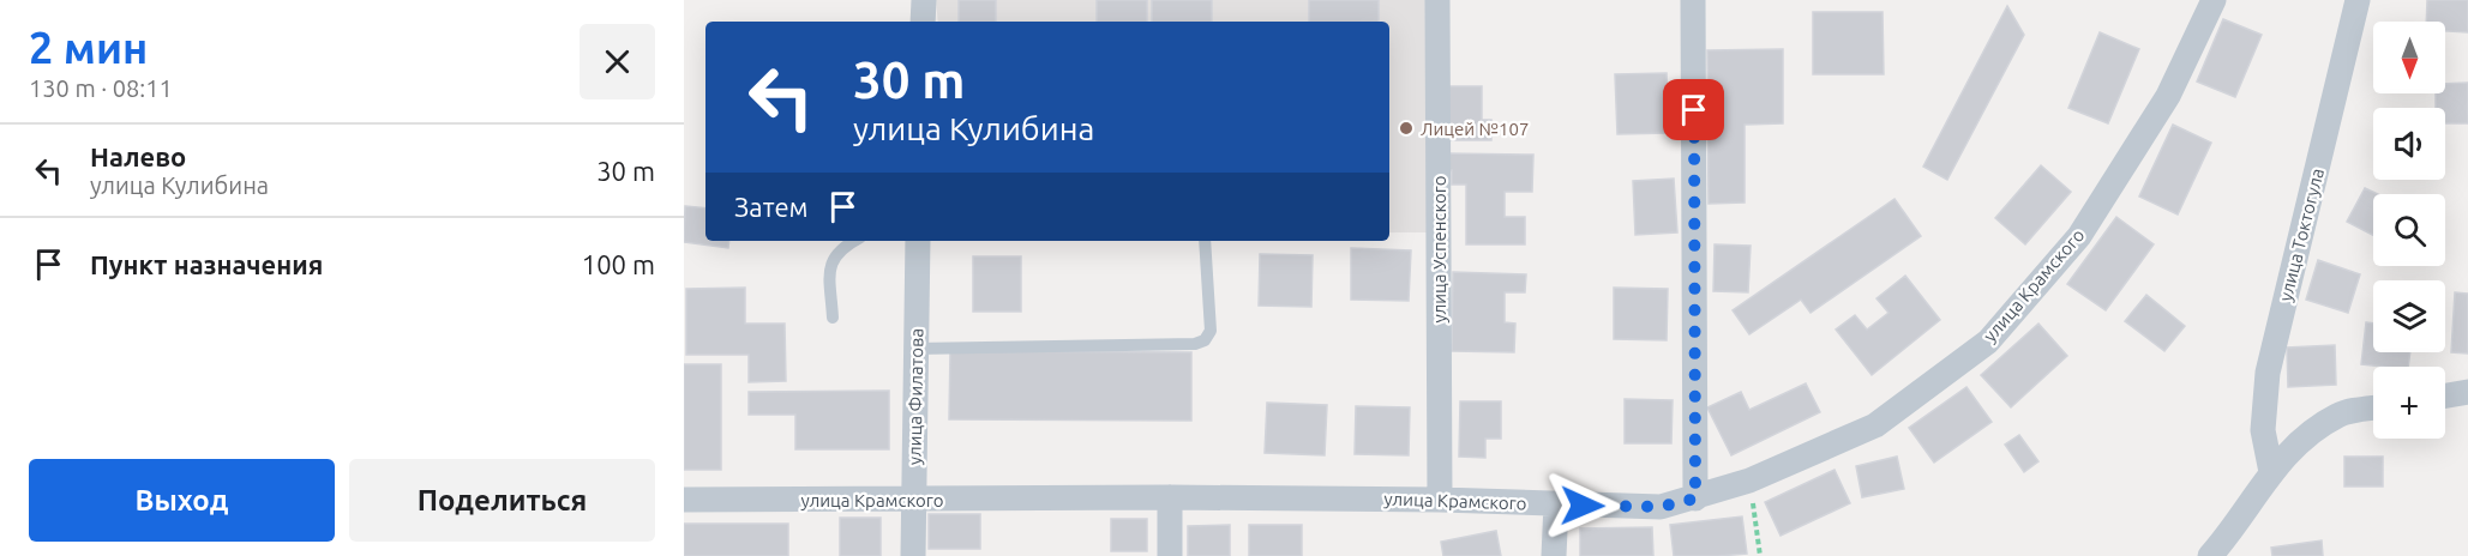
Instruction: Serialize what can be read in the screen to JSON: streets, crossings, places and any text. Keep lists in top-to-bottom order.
{
  "streets": {
    "street": [
      "улица Токтогула",
      "улица Успенского",
      "улица Крамского",
      "улица Филатова"
    ]
  },
  "crossings": [
    ["улица Успенского", "улица Крамского"],
    ["улица Крамского", "улица Филатова"]
  ],
  "places": ["Лицей №107"],
  "north": "bottom",
  "page": {
    "heading": ["2 мин", "130 m · 08:11"],
    "map_buttons": "+",
    "turn": ["30 m", "улица Кулибина"],
    "list": [
      {
        "name": "Налево",
        "note": "улица Кулибина",
        "value": "30 m"
      },
      {
        "name": "Пункт назначения",
        "value": "100 m"
      }
    ],
    "then": "Затем",
    "buttons": ["Выход", "Поделиться"]
  }
}
